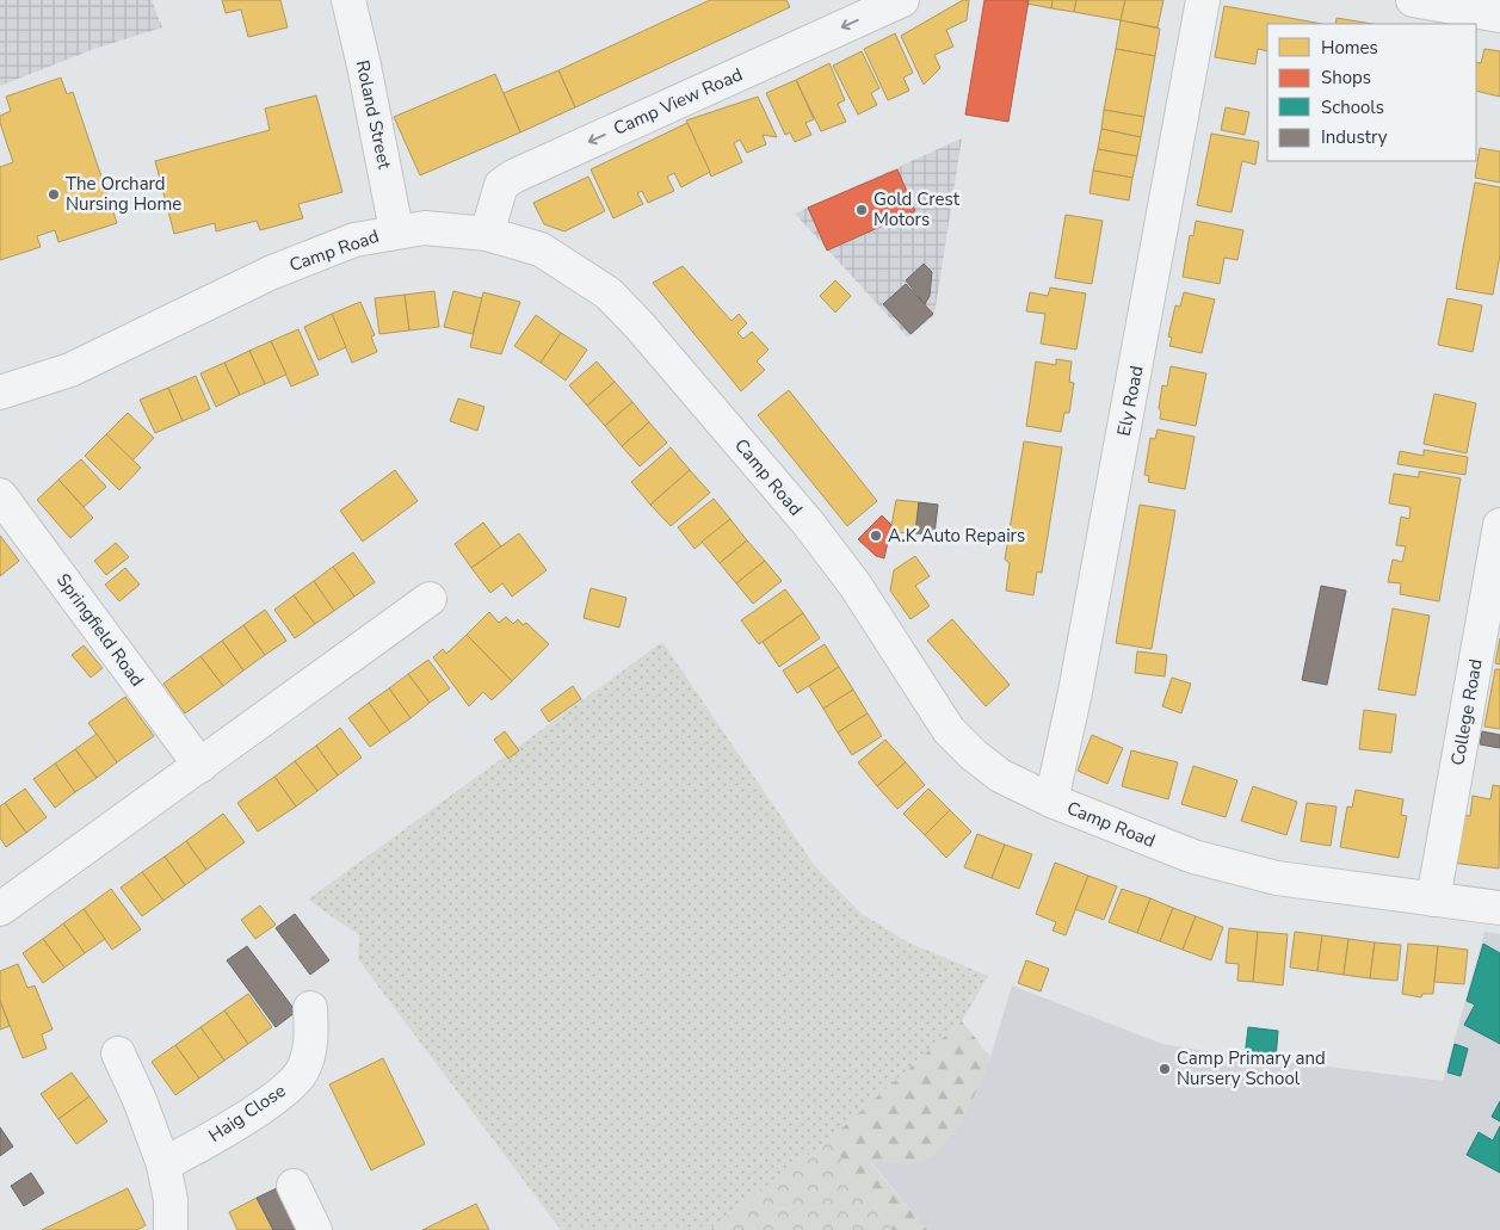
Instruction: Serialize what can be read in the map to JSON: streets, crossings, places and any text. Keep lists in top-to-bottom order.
{
  "streets": {
    "street": [
      "Camp View Road",
      "Roland Street",
      "Camp Road",
      "Ely Road",
      "Springfield Road",
      "College Road",
      "Haig Close"
    ]
  },
  "crossings": [
    ["Camp View Road", "Camp Road"],
    ["Roland Street", "Camp Road"],
    ["Camp Road", "Ely Road"],
    ["Camp Road", "College Road"]
  ],
  "one_way": ["Camp View Road"],
  "places": [
    "The Orchard Nursing Home",
    "Gold Crest Motors",
    "A.K Auto Repairs",
    "Camp Primary and Nursery School"
  ],
  "legend": [
    "Homes",
    "Shops",
    "Schools",
    "Industry"
  ]
}
